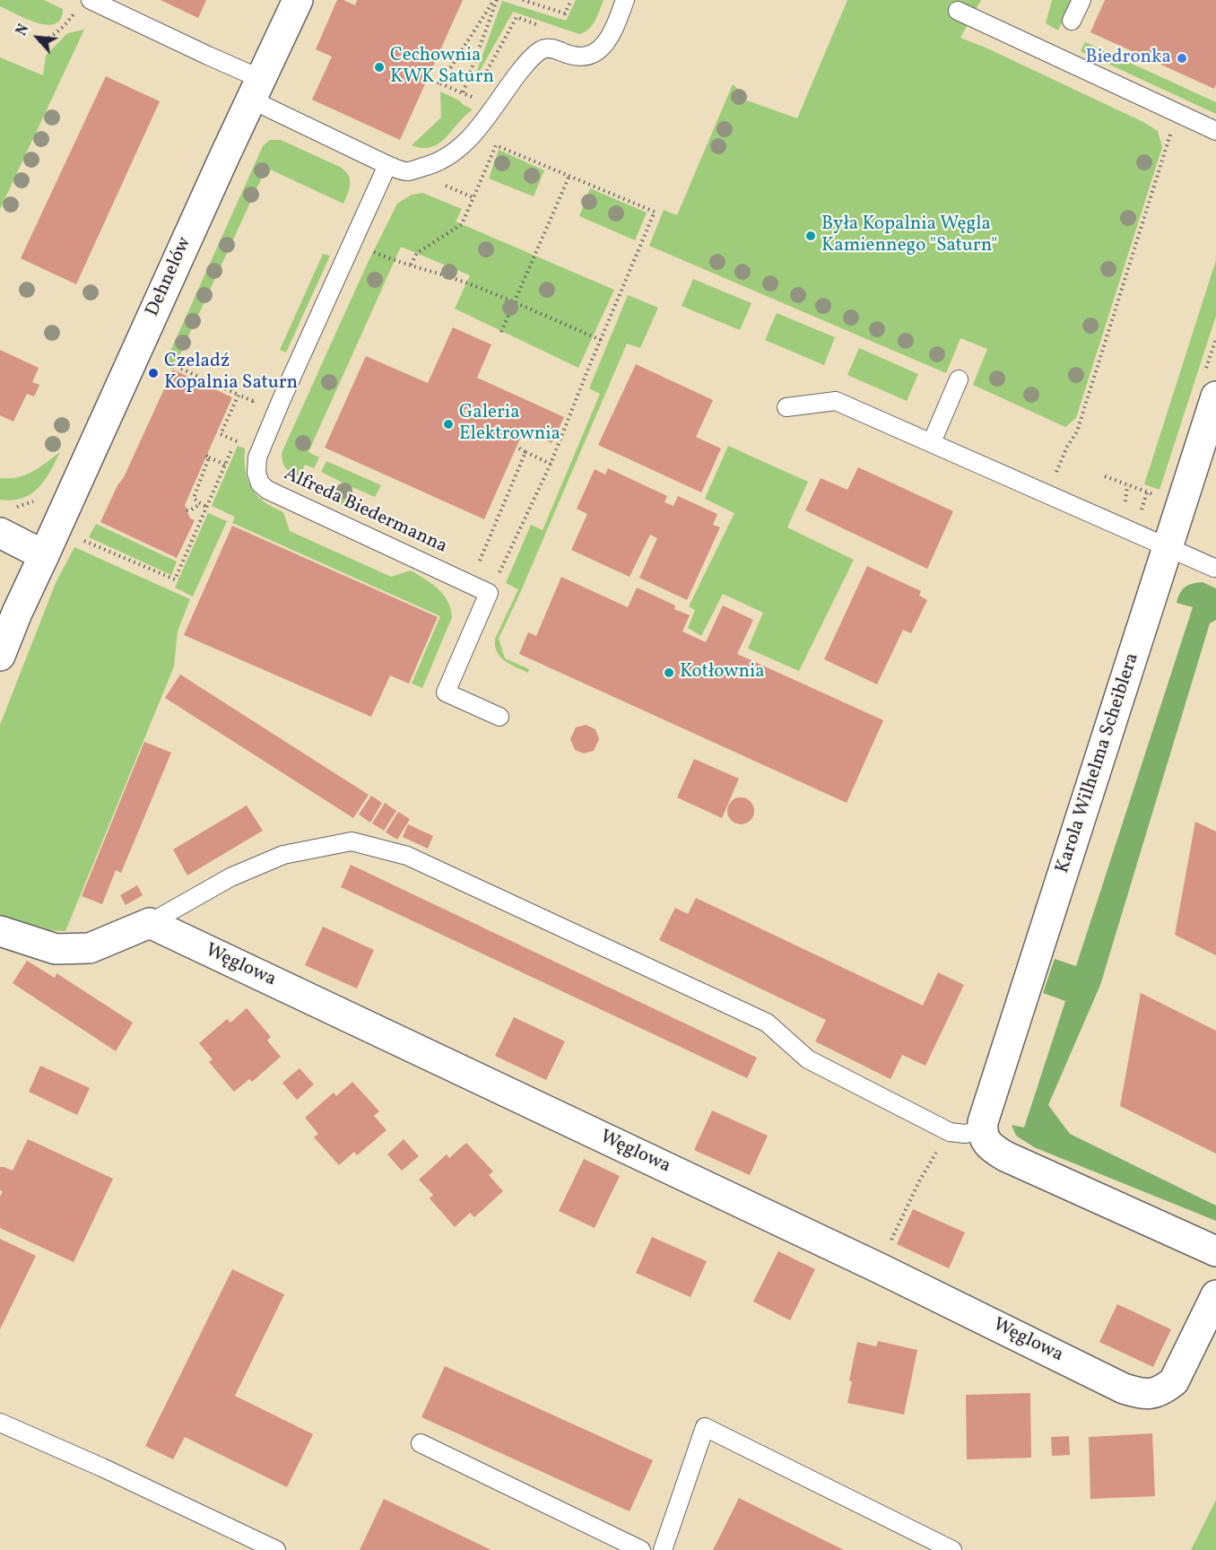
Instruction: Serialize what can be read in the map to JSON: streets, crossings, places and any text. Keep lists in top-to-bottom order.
{
  "streets": {
    "street": ["Dehnelów", "Karola Wilhelma Scheiblera", "Węglowa"],
    "lane": ["Alfreda Biedermanna"]
  },
  "places": [
    "Biedronka",
    "Cechownia KWK Saturn",
    "Była Kopalnia Węgla Kamiennego \"Saturn\"",
    "Czeladź Kopalnia Saturn",
    "Galeria Elektrownia",
    "Kotłownia"
  ],
  "north": "top left"
}
